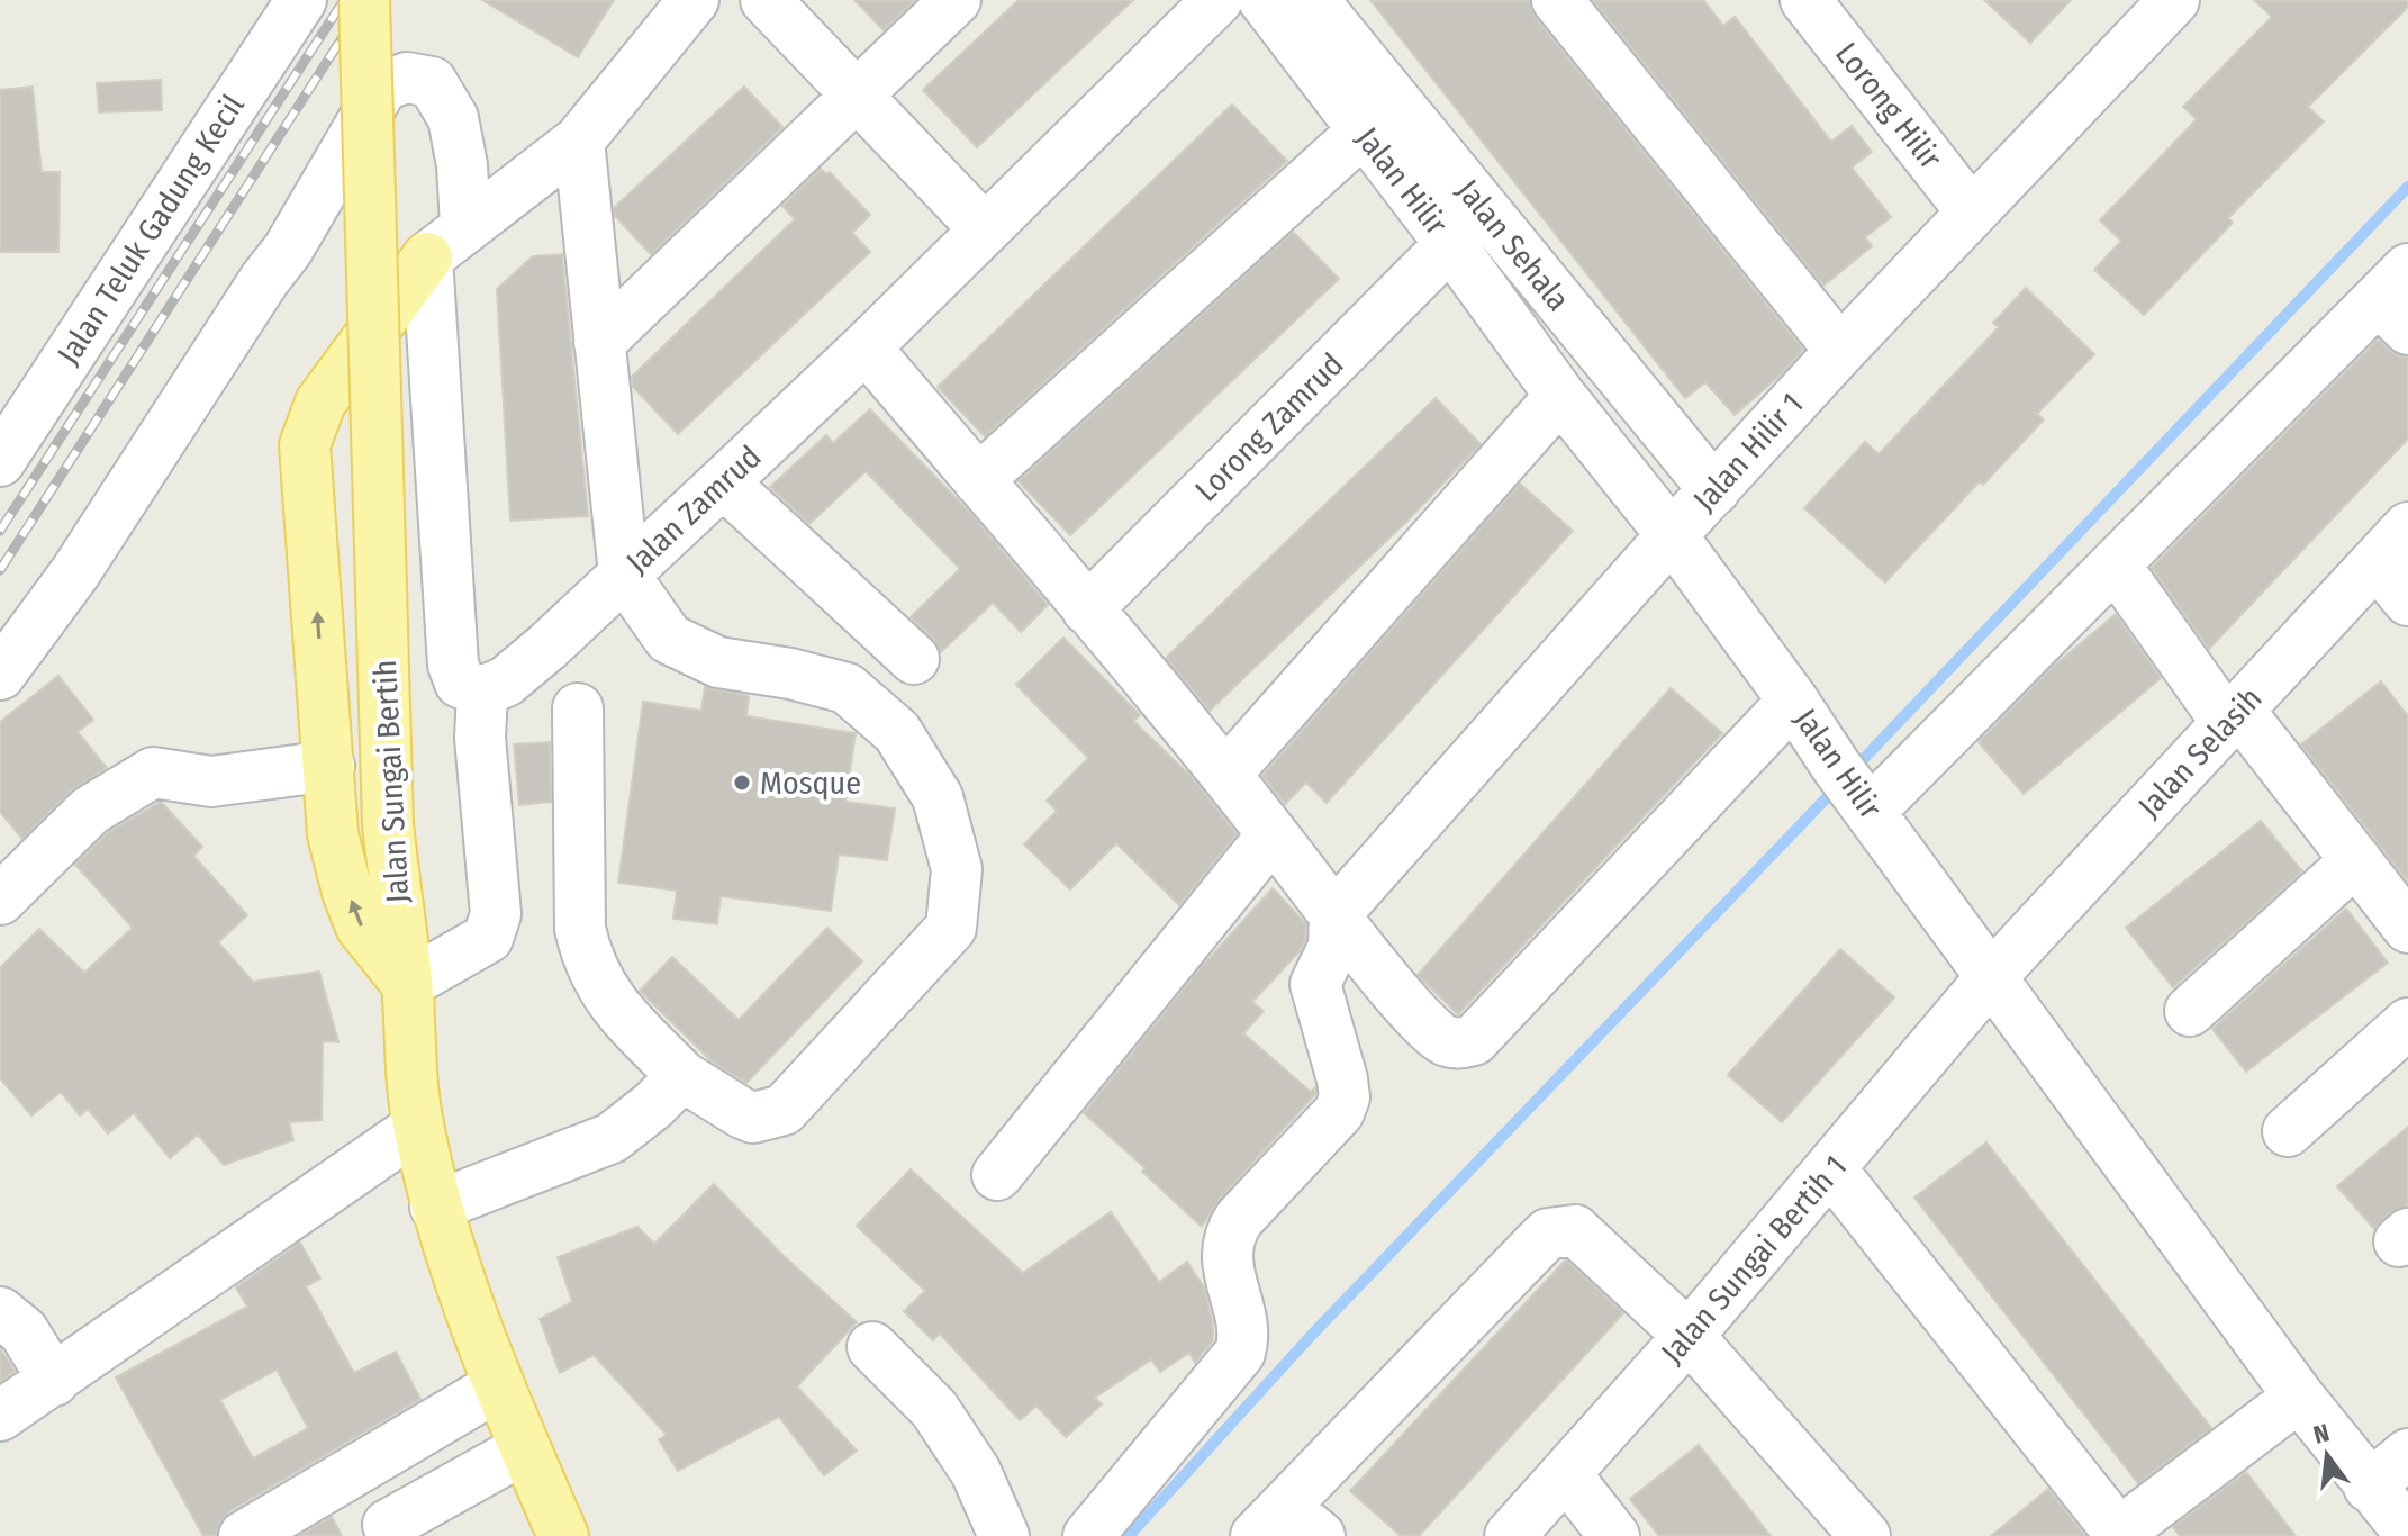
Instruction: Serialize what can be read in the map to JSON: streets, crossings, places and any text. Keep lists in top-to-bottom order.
{
  "streets": {
    "main road": ["Jalan Sungai Bertih"],
    "street": [
      "Lorong Hilir",
      "Jalan Hilir",
      "Jalan Teluk Gadung Kecil",
      "Jalan Sehala",
      "Lorong Zamrud",
      "Jalan Hilir 1",
      "Jalan Zamrud",
      "Jalan Selasih",
      "Jalan Sungai Bertih 1"
    ]
  },
  "crossings": [
    ["Lorong Hilir", "Jalan Hilir 1"],
    ["Jalan Hilir", "Lorong Zamrud"],
    ["Jalan Hilir", "Jalan Hilir 1"],
    ["Jalan Hilir", "Jalan Selasih"],
    ["Jalan Hilir", "Jalan Sungai Bertih 1"],
    ["Jalan Sehala", "Jalan Hilir 1"],
    ["Jalan Selasih", "Jalan Sungai Bertih 1"]
  ],
  "places": ["Mosque"],
  "north": "top"
}
